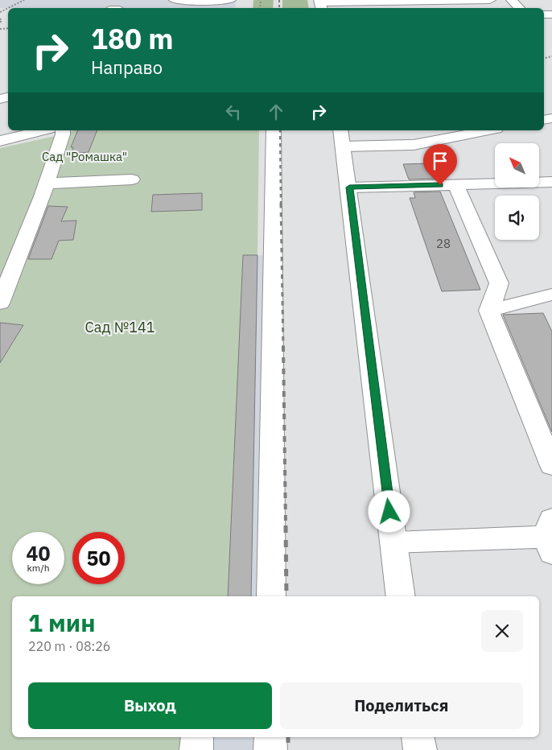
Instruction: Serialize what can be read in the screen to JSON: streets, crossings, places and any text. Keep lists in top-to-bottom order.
{
  "parks": ["Сад \"Ромашка\"", "Сад №141"],
  "house_numbers": ["28"],
  "north": "top left",
  "page": {
    "turn": ["180 m", "Направо"],
    "speed": "40 km/h",
    "limit": "50",
    "heading": ["1 мин", "220 m · 08:26"],
    "buttons": ["Выход", "Поделиться"]
  }
}
